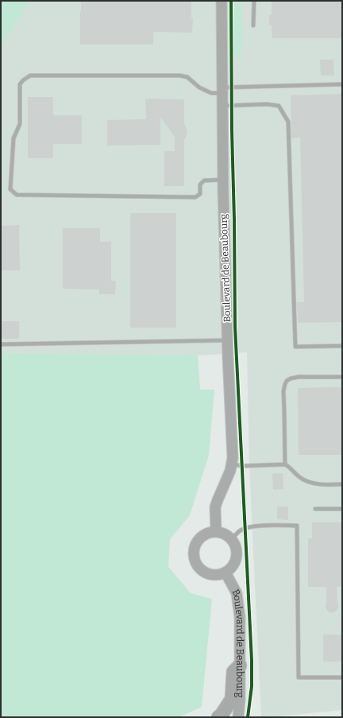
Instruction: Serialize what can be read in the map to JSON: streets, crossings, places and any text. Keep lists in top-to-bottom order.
{
  "streets": {
    "main road": ["Boulevard de Beaubourg"]
  }
}
